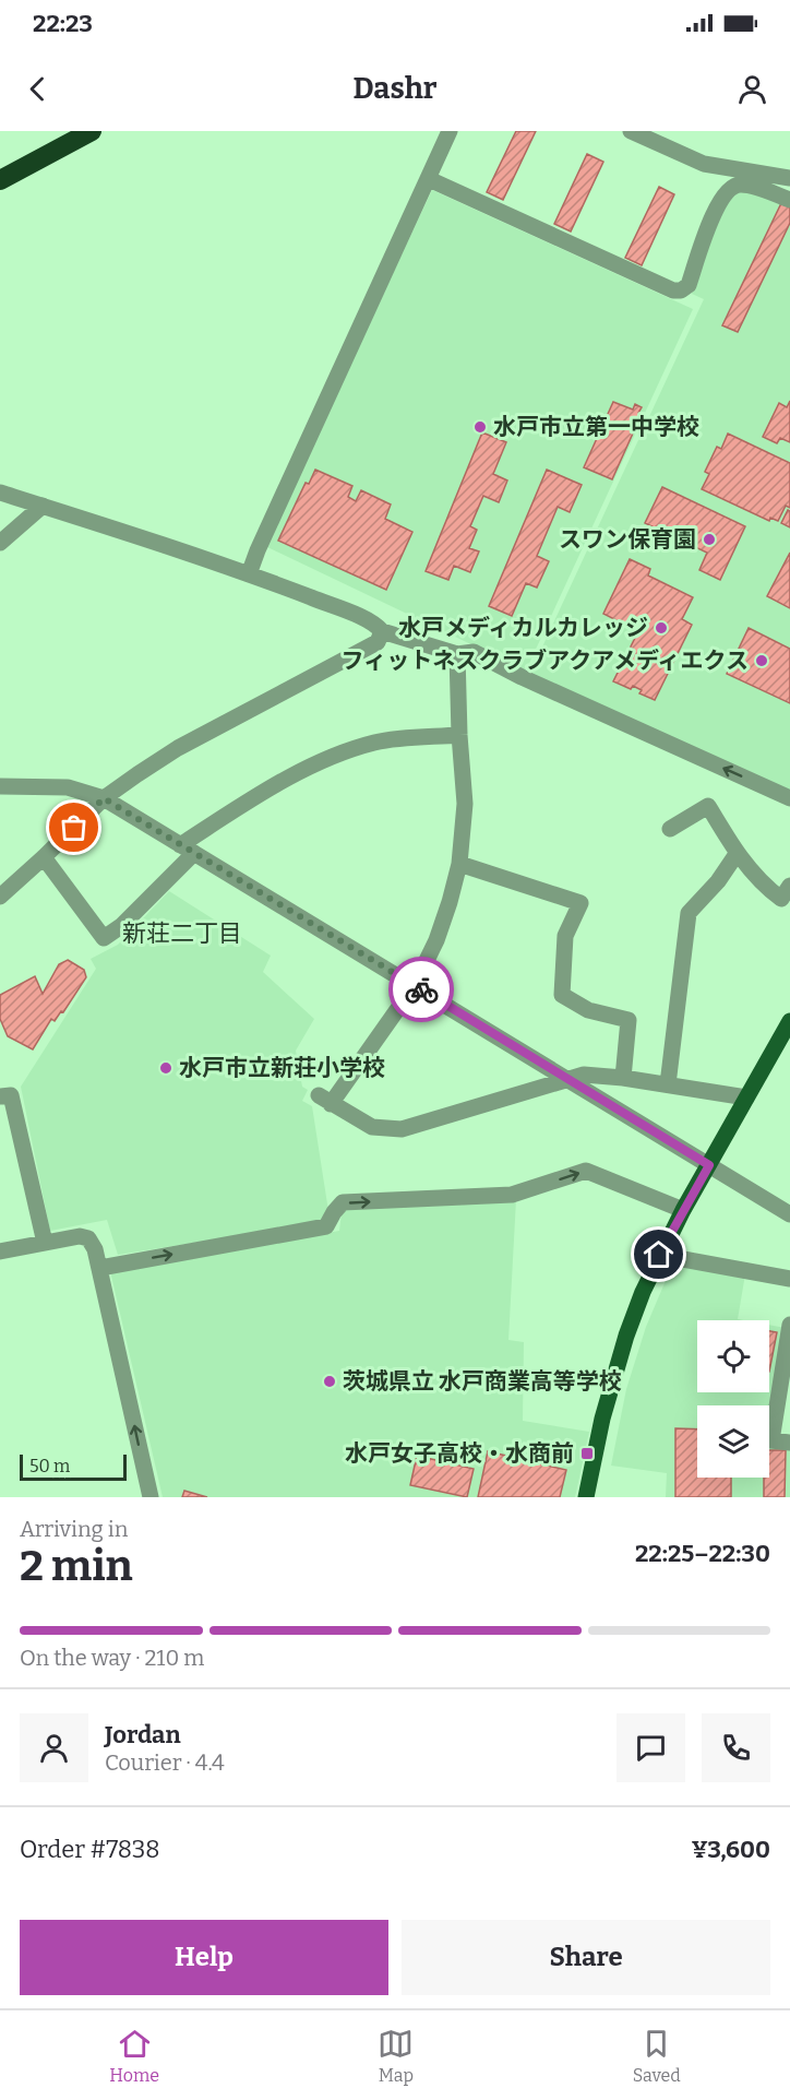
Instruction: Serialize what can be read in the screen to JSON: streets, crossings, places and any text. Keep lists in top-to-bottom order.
{
  "districts": ["新荘二丁目"],
  "places": {
    "other": [
      "水戸市立第一中学校",
      "スワン保育園",
      "水戸メディカルカレッジ",
      "フィットネスクラブアクアメディエクス",
      "水戸市立新荘小学校",
      "茨城県立 水戸商業高等学校"
    ],
    "transit": ["水戸女子高校・水商前"]
  },
  "scale_bar": "50 m",
  "page": {
    "status": "22:23",
    "header": "Dashr",
    "scale": "50 m",
    "heading": ["2 min", "Arriving in", "22:25–22:30"],
    "panel": [
      "Jordan",
      "Courier · 4.4",
      "Order #7838",
      "¥3,600"
    ],
    "bar": "On the way · 210 m",
    "buttons": ["Help", "Share"],
    "tabs": ["Home", "Map", "Saved"]
  }
}
